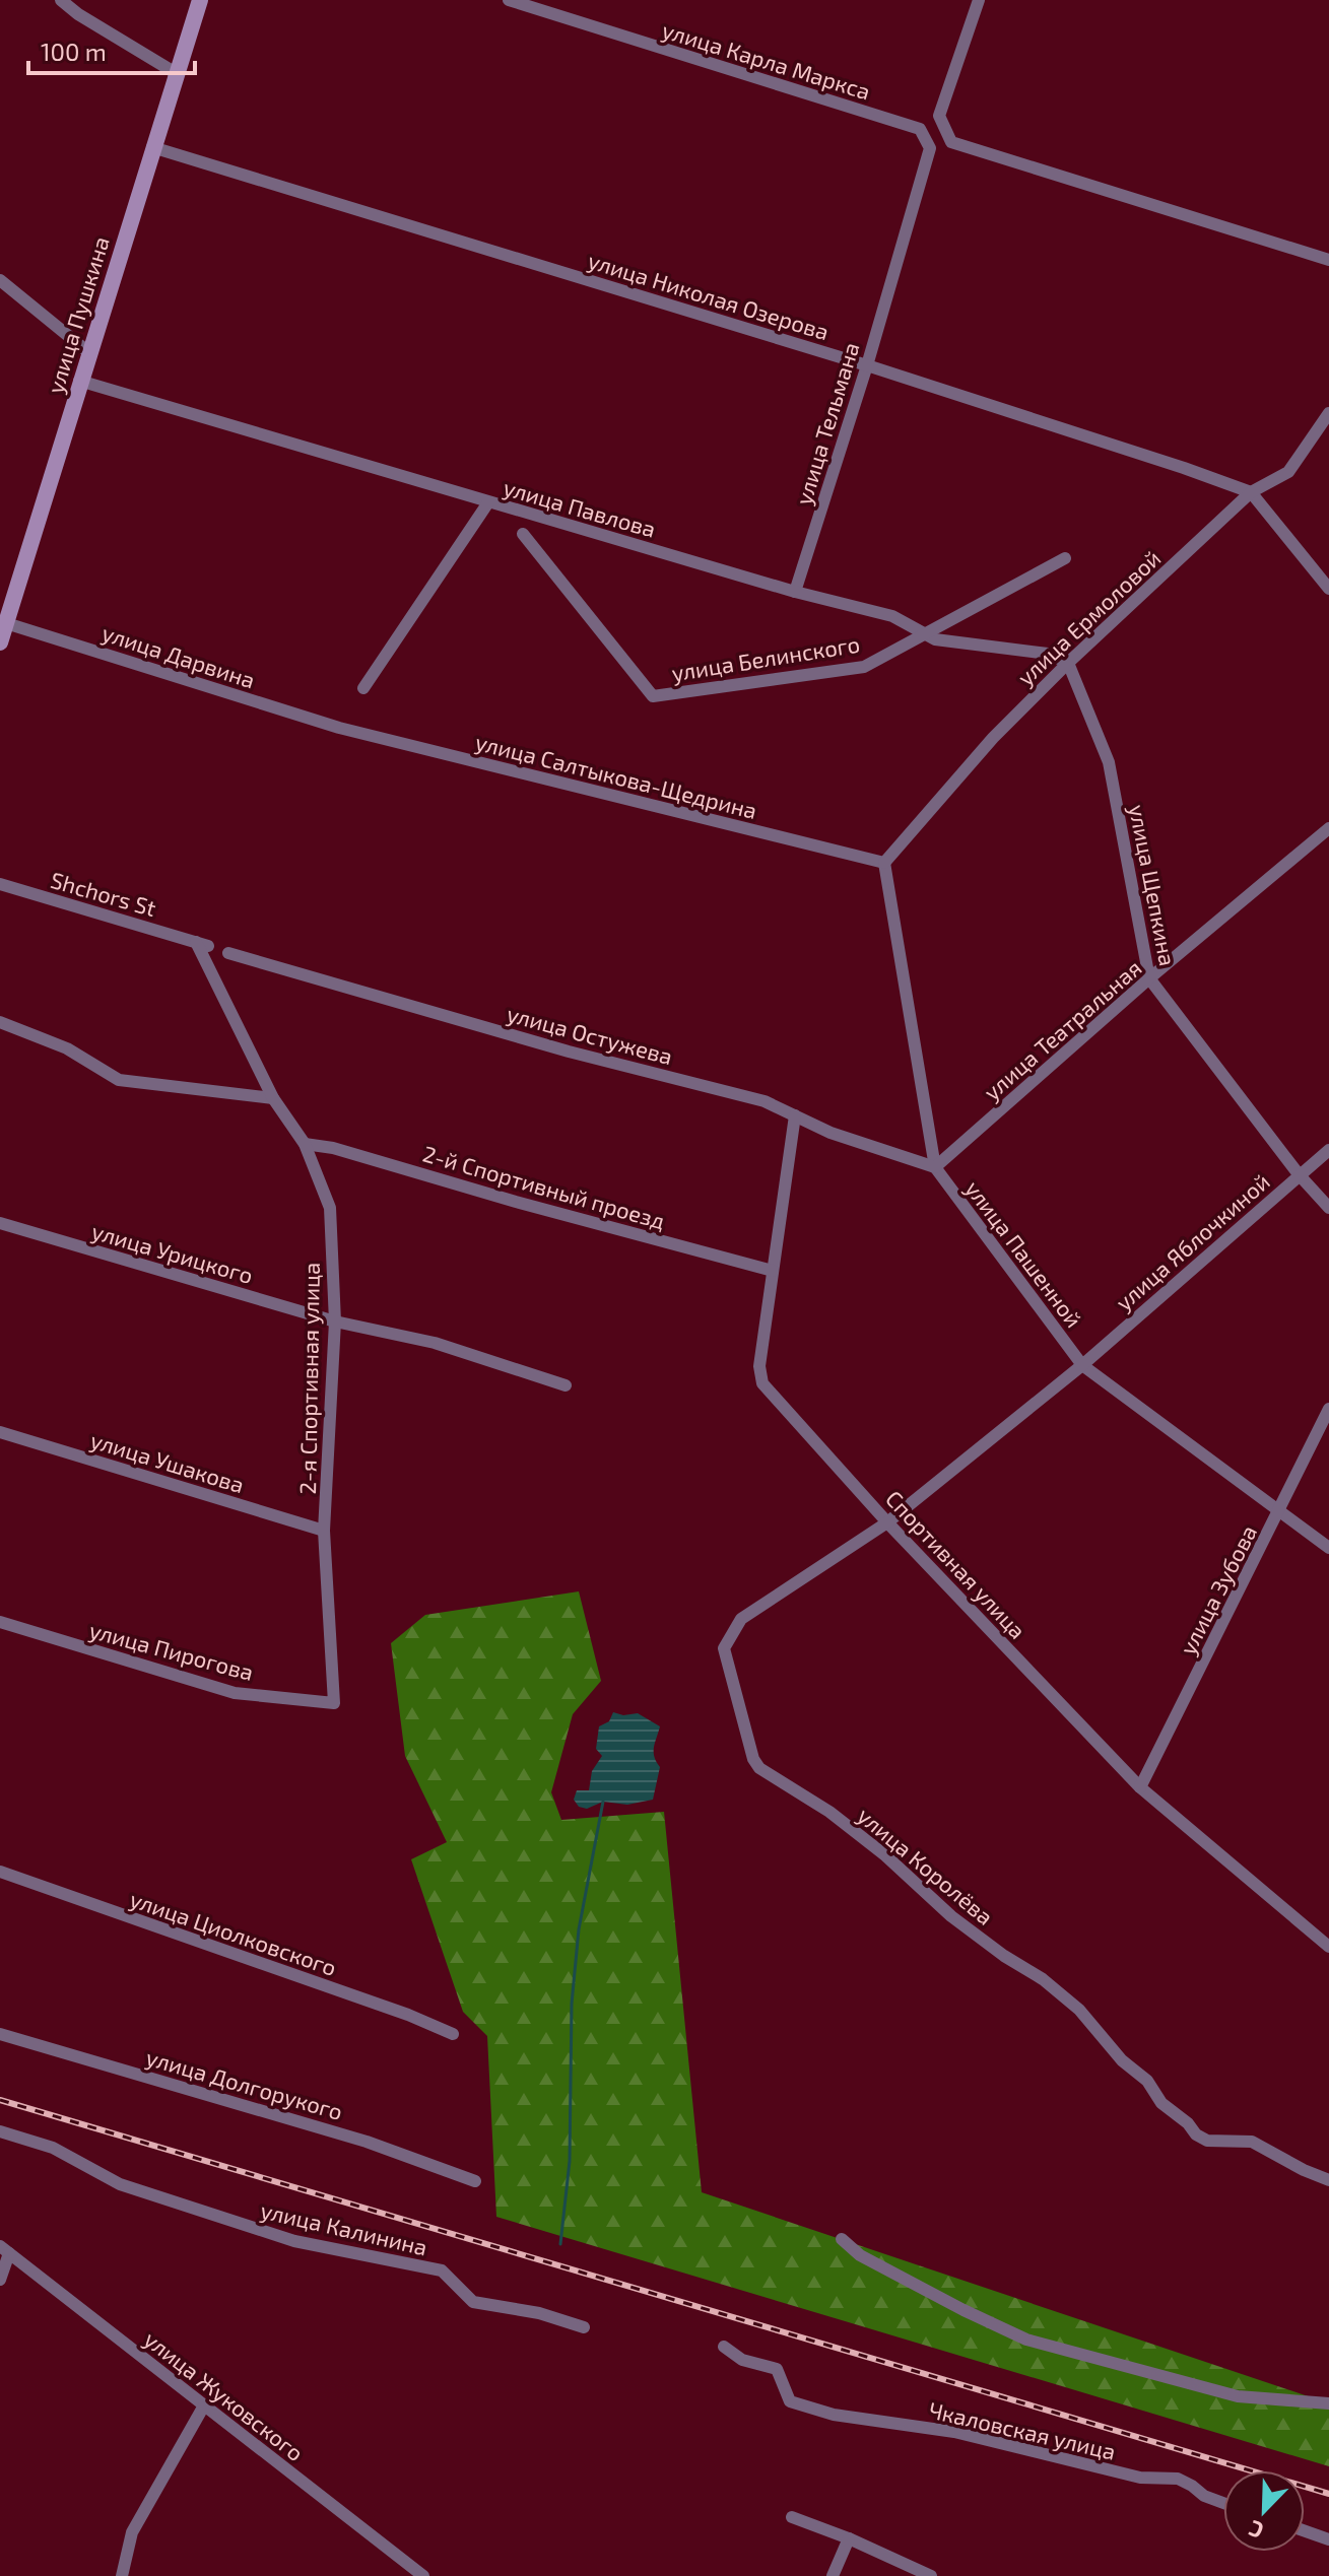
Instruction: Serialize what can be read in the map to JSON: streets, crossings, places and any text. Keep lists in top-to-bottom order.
{
  "streets": {
    "main road": ["улица Пушкина"],
    "street": [
      "улица Карла Маркса",
      "улица Николая Озерова",
      "улица Тельмана",
      "улица Павлова",
      "улица Ермоловой",
      "улица Дарвина",
      "улица Белинского",
      "улица Салтыкова-Щедрина",
      "улица Щепкина",
      "Shchors St",
      "улица Театральная",
      "улица Остужева",
      "2-й Спортивный проезд",
      "улица Яблочкиной",
      "улица Урицкого",
      "улица Пашенной",
      "2-я Спортивная улица",
      "улица Ушакова",
      "Спортивная улица",
      "улица Зубова",
      "улица Пирогова",
      "улица Королёва",
      "улица Циолковского",
      "улица Долгорукого",
      "улица Калинина",
      "улица Жуковского",
      "Чкаловская улица"
    ]
  },
  "crossings": [
    ["улица Карла Маркса", "улица Тельмана"],
    ["улица Николая Озерова", "улица Пушкина"],
    ["улица Николая Озерова", "улица Тельмана"],
    ["улица Николая Озерова", "улица Ермоловой"],
    ["улица Пушкина", "улица Павлова"],
    ["улица Пушкина", "улица Дарвина"],
    ["улица Тельмана", "улица Павлова"],
    ["улица Павлова", "улица Ермоловой"],
    ["улица Павлова", "улица Белинского"],
    ["улица Павлова", "улица Щепкина"],
    ["улица Ермоловой", "улица Салтыкова-Щедрина"],
    ["улица Ермоловой", "улица Щепкина"],
    ["улица Ермоловой", "улица Пашенной"],
    ["улица Дарвина", "улица Салтыкова-Щедрина"],
    ["улица Салтыкова-Щедрина", "улица Пашенной"],
    ["улица Щепкина", "улица Театральная"],
    ["улица Щепкина", "улица Яблочкиной"],
    ["Shchors St", "2-я Спортивная улица"],
    ["улица Театральная", "улица Остужева"],
    ["улица Театральная", "улица Пашенной"],
    ["улица Остужева", "улица Пашенной"],
    ["улица Остужева", "Спортивная улица"],
    ["2-й Спортивный проезд", "2-я Спортивная улица"],
    ["2-й Спортивный проезд", "Спортивная улица"],
    ["улица Яблочкиной", "улица Пашенной"],
    ["улица Яблочкиной", "Спортивная улица"],
    ["улица Яблочкиной", "улица Королёва"],
    ["улица Урицкого", "2-я Спортивная улица"],
    ["улица Пашенной", "улица Зубова"],
    ["2-я Спортивная улица", "улица Ушакова"],
    ["2-я Спортивная улица", "улица Пирогова"],
    ["Спортивная улица", "улица Зубова"],
    ["Спортивная улица", "улица Королёва"]
  ],
  "scale_bar": "100 m",
  "north": "bottom left"
}
